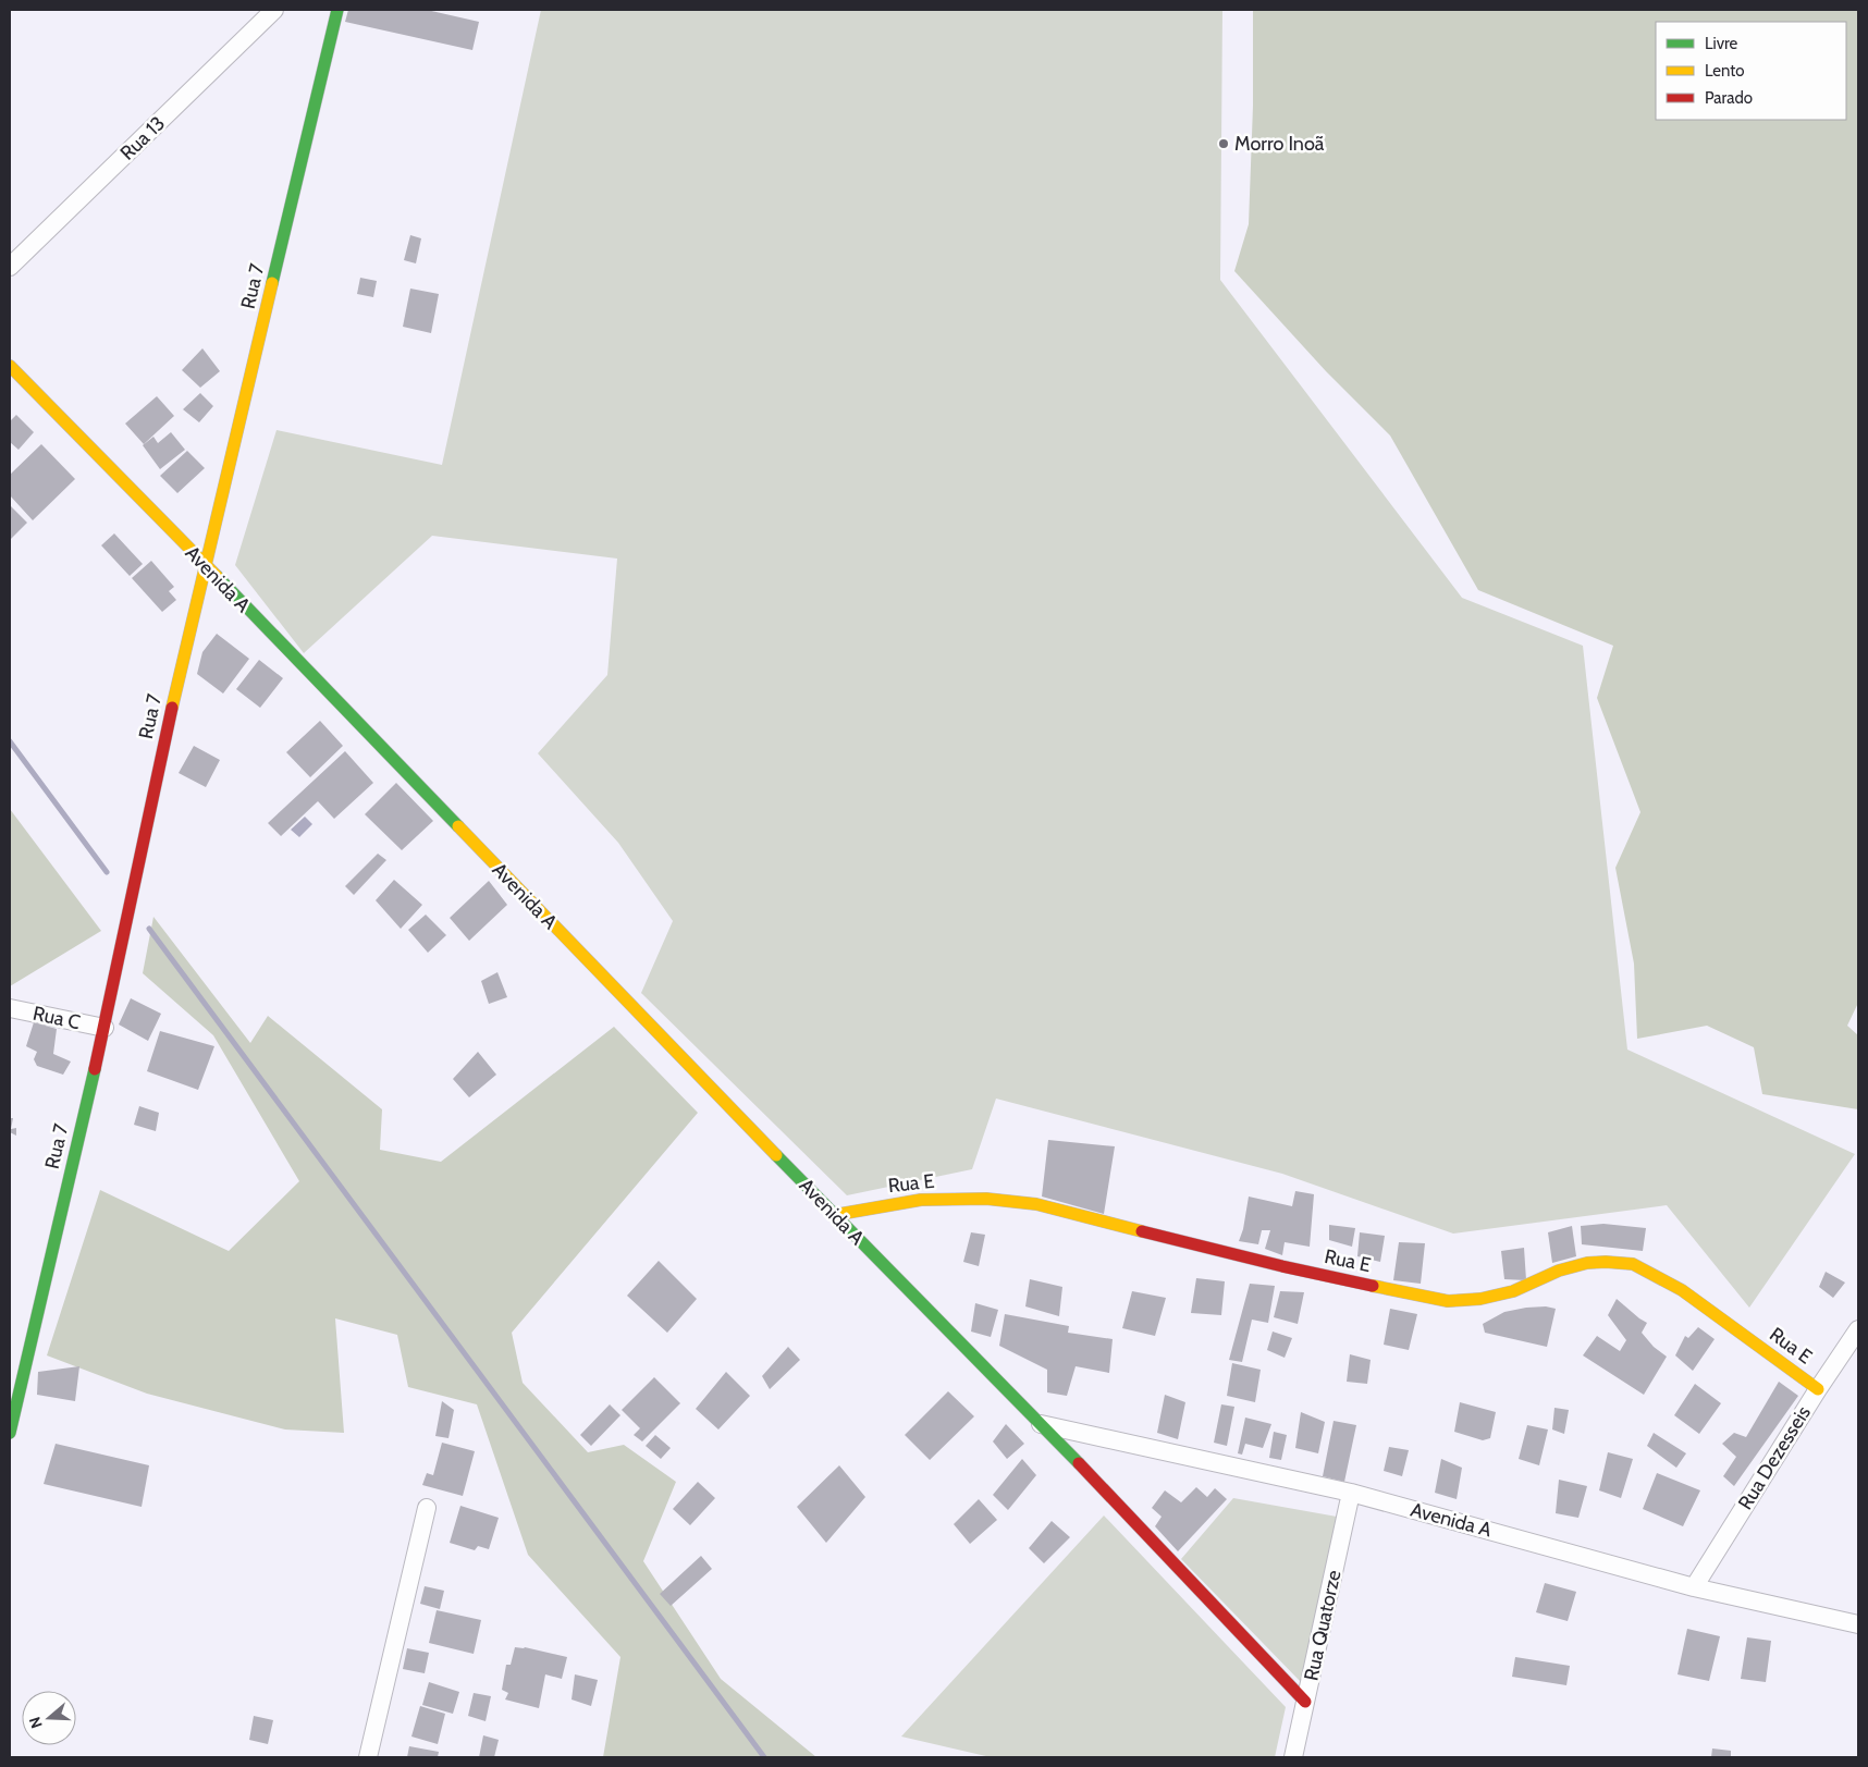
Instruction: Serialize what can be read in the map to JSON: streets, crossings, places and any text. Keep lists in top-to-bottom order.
{
  "streets": {
    "street": [
      "Rua 13",
      "Rua 7",
      "Avenida A",
      "Rua C",
      "Rua E",
      "Rua Dezesseis",
      "Rua Quatorze"
    ]
  },
  "crossings": [
    ["Rua 7", "Avenida A"],
    ["Rua 7", "Rua C"],
    ["Avenida A", "Rua E"],
    ["Avenida A", "Rua Dezesseis"],
    ["Avenida A", "Rua Quatorze"],
    ["Rua E", "Rua Dezesseis"]
  ],
  "places": ["Morro Inoã"],
  "legend": ["Livre", "Lento", "Parado"],
  "north": "left"
}
